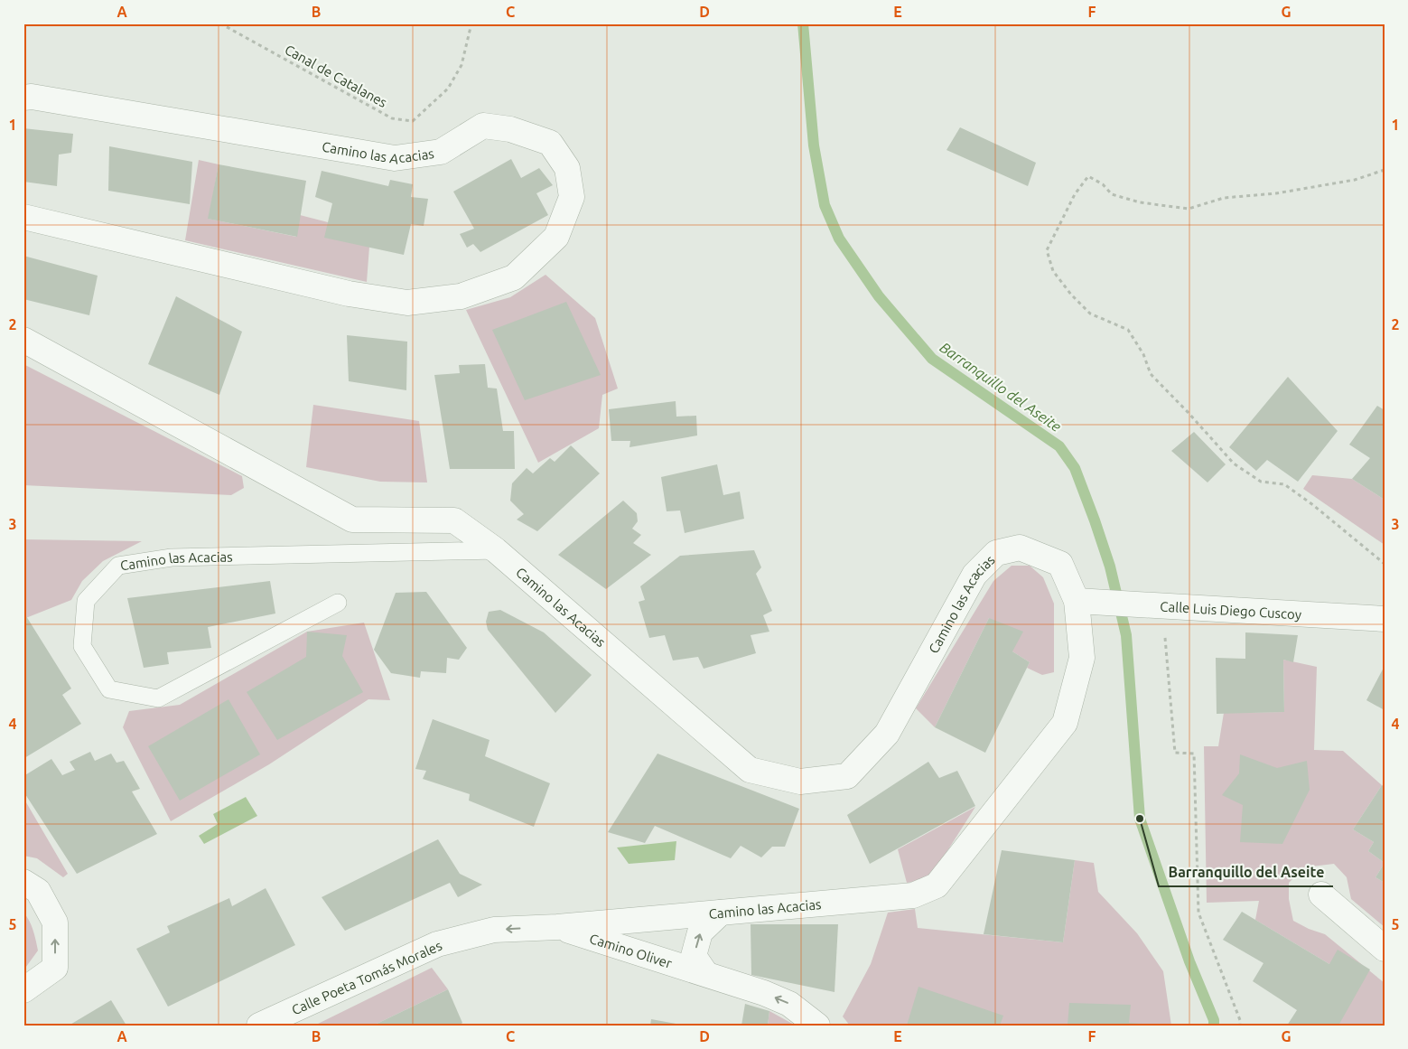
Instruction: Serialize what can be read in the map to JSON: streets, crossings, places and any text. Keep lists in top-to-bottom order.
{
  "streets": {
    "street": [
      "Camino las Acacias",
      "Calle Luis Diego Cuscoy",
      "Camino Oliver",
      "Calle Poeta Tomás Morales"
    ],
    "path": ["Canal de Catalanes"]
  },
  "crossings": [
    ["Camino las Acacias", "Calle Luis Diego Cuscoy"],
    ["Camino las Acacias", "Camino Oliver"],
    ["Camino las Acacias", "Calle Poeta Tomás Morales"],
    ["Camino Oliver", "Calle Poeta Tomás Morales"]
  ],
  "one_way": ["Calle Poeta Tomás Morales"],
  "water": ["Barranquillo del Aseite"],
  "places": ["Barranquillo del Aseite"],
  "grid": {
    "columns": [
      "A",
      "B",
      "C",
      "D",
      "E",
      "F",
      "G"
    ],
    "rows": [
      "1",
      "2",
      "3",
      "4",
      "5"
    ]
  }
}
